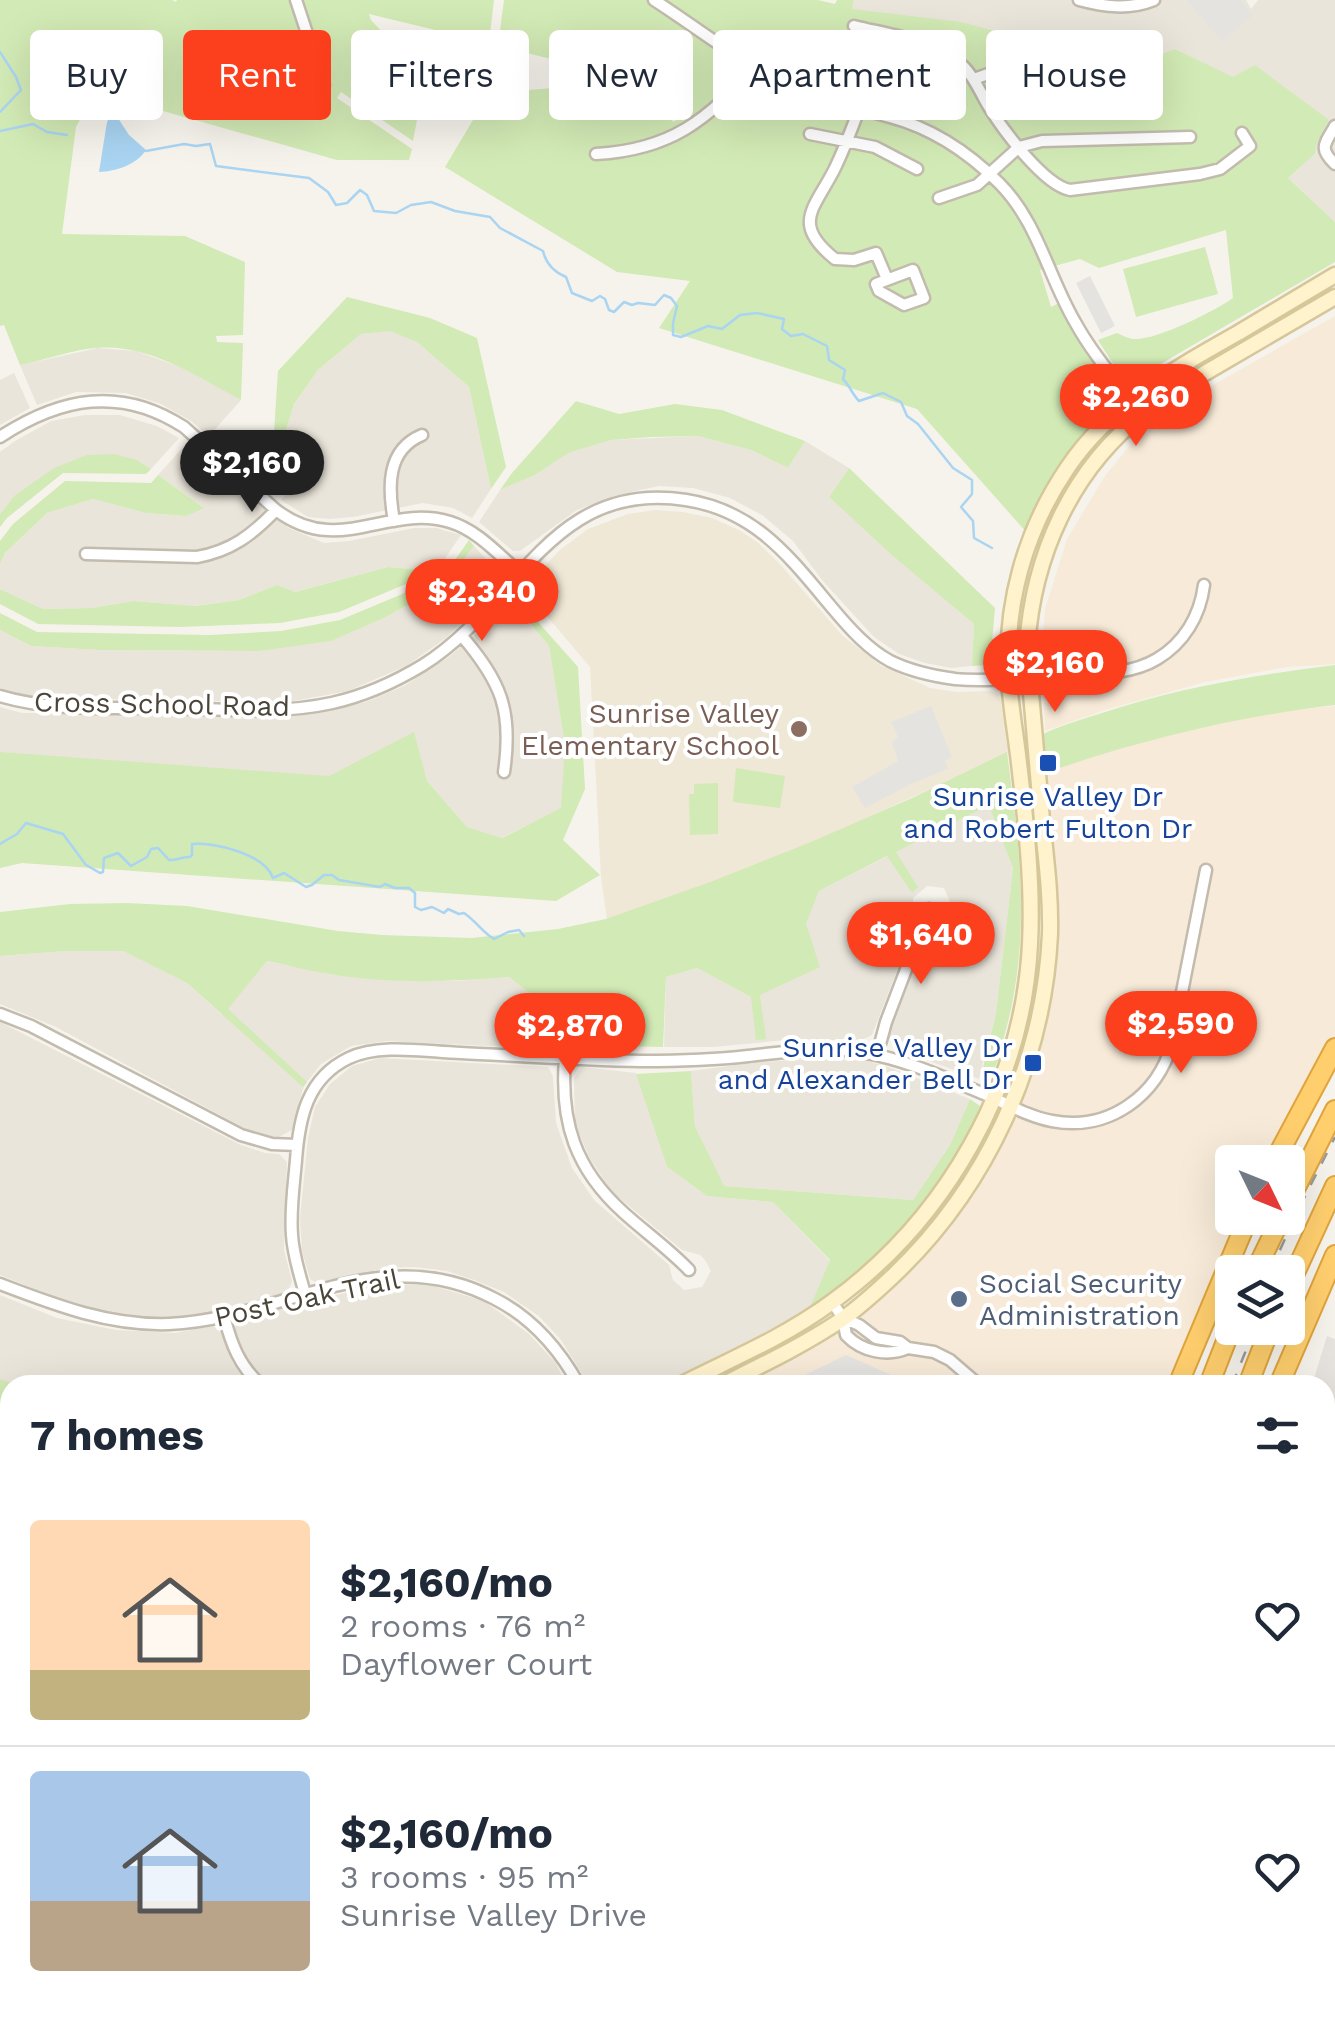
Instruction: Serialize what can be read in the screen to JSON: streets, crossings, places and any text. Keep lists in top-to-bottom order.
{
  "streets": {
    "street": ["Cross School Road", "Post Oak Trail"]
  },
  "places": {
    "other": ["Sunrise Valley Elementary School", "Social Security Administration"],
    "transit": ["Sunrise Valley Dr and Robert Fulton Dr", "Sunrise Valley Dr and Alexander Bell Dr"]
  },
  "north": "bottom right",
  "page": {
    "chip": [
      "Buy",
      "Rent",
      "Filters",
      "New",
      "Apartment",
      "House"
    ],
    "price": [
      "$2,260",
      "$2,160",
      "$2,340",
      "$2,160",
      "$1,640",
      "$2,590",
      "$2,870"
    ],
    "heading": "7 homes",
    "list": [
      {
        "name": "$2,160/mo",
        "note": "2 rooms · 76 m² · Dayflower Court"
      },
      {
        "name": "$2,160/mo",
        "note": "3 rooms · 95 m² · Sunrise Valley Drive"
      }
    ]
  }
}
